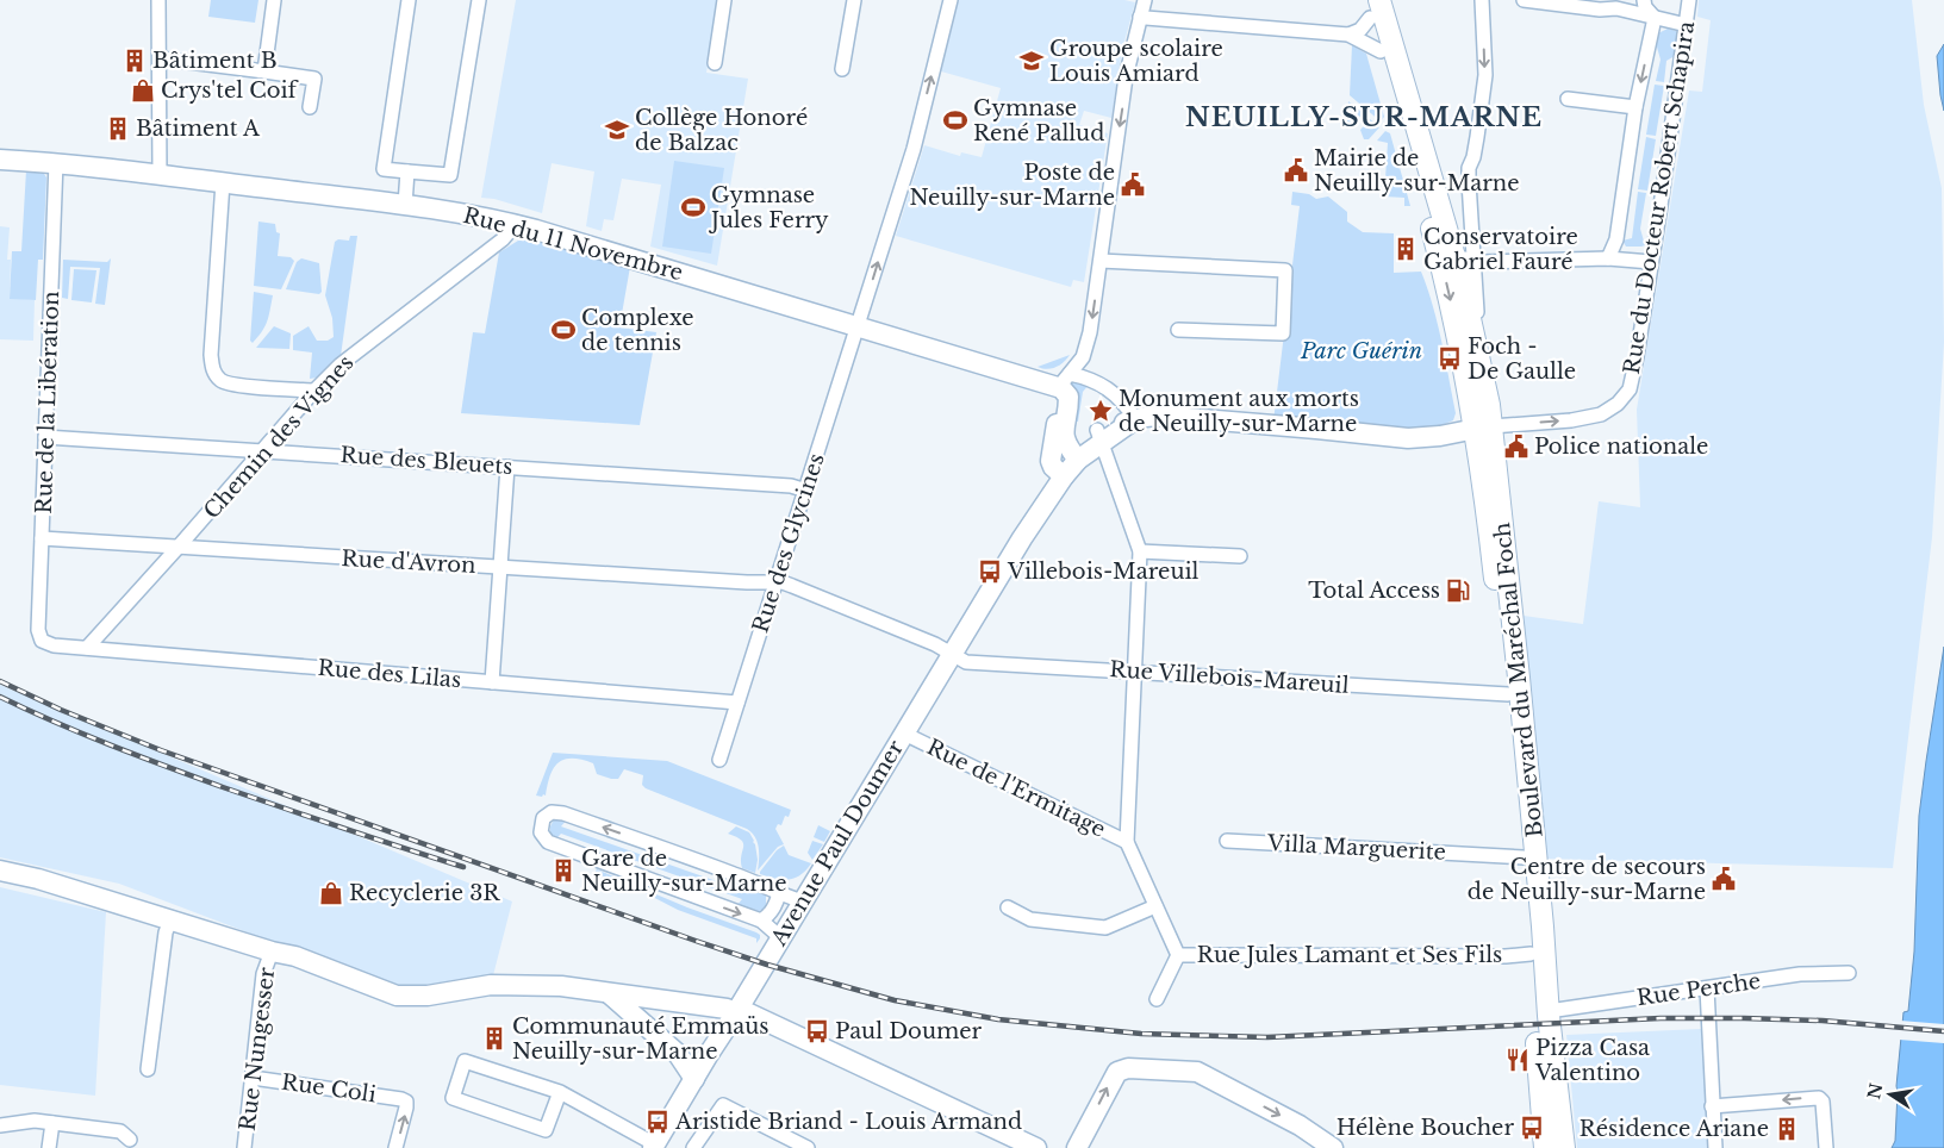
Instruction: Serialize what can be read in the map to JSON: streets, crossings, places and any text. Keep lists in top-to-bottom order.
{
  "streets": {
    "main road": ["Rue du 11 Novembre", "Boulevard du Maréchal Foch", "Avenue Paul Doumer"],
    "street": [
      "Rue du Docteur Robert Schapira",
      "Rue de la Libération",
      "Chemin des Vignes",
      "Rue des Bleuets",
      "Rue des Glycines",
      "Rue d'Avron",
      "Rue des Lilas",
      "Rue Villebois-Mareuil",
      "Rue de l'Ermitage",
      "Villa Marguerite",
      "Rue Jules Lamant et Ses Fils",
      "Rue Perche",
      "Rue Nungesser",
      "Rue Coli"
    ]
  },
  "crossings": [
    ["Rue du Docteur Robert Schapira", "Boulevard du Maréchal Foch"],
    ["Rue du Docteur Robert Schapira", "Avenue Paul Doumer"],
    ["Rue du 11 Novembre", "Rue de la Libération"],
    ["Rue du 11 Novembre", "Chemin des Vignes"],
    ["Rue du 11 Novembre", "Rue des Glycines"],
    ["Rue de la Libération", "Rue des Bleuets"],
    ["Rue de la Libération", "Rue d'Avron"],
    ["Rue de la Libération", "Rue des Lilas"],
    ["Chemin des Vignes", "Rue des Bleuets"],
    ["Chemin des Vignes", "Rue d'Avron"],
    ["Chemin des Vignes", "Rue des Lilas"],
    ["Rue des Bleuets", "Rue des Glycines"],
    ["Rue des Glycines", "Rue d'Avron"],
    ["Rue des Glycines", "Rue des Lilas"],
    ["Rue d'Avron", "Rue Villebois-Mareuil"],
    ["Rue d'Avron", "Avenue Paul Doumer"],
    ["Rue Villebois-Mareuil", "Boulevard du Maréchal Foch"],
    ["Rue Villebois-Mareuil", "Avenue Paul Doumer"],
    ["Rue Villebois-Mareuil", "Rue Jules Lamant et Ses Fils"],
    ["Boulevard du Maréchal Foch", "Avenue Paul Doumer"],
    ["Boulevard du Maréchal Foch", "Villa Marguerite"],
    ["Boulevard du Maréchal Foch", "Rue Jules Lamant et Ses Fils"],
    ["Boulevard du Maréchal Foch", "Rue Perche"],
    ["Rue de l'Ermitage", "Avenue Paul Doumer"],
    ["Rue de l'Ermitage", "Rue Jules Lamant et Ses Fils"],
    ["Avenue Paul Doumer", "Rue Jules Lamant et Ses Fils"],
    ["Rue Nungesser", "Rue Coli"]
  ],
  "one_way": ["Rue du Docteur Robert Schapira", "Rue des Glycines"],
  "districts": ["NEUILLY-SUR-MARNE"],
  "parks": ["Parc Guérin"],
  "places": {
    "building": [
      "Bâtiment B",
      "Bâtiment A",
      "Conservatoire Gabriel Fauré",
      "Gare de Neuilly-sur-Marne",
      "Communauté Emmaüs Neuilly-sur-Marne",
      "Résidence Ariane"
    ],
    "school or university": ["Groupe scolaire Louis Amiard", "Collège Honoré de Balzac"],
    "shop": ["Crys'tel Coif", "Recyclerie 3R"],
    "sports": ["Gymnase René Pallud", "Gymnase Jules Ferry", "Complexe de tennis"],
    "public building": [
      "Mairie de Neuilly-sur-Marne",
      "Poste de Neuilly-sur-Marne",
      "Police nationale",
      "Centre de secours de Neuilly-sur-Marne"
    ],
    "bus stop": [
      "Foch - De Gaulle",
      "Villebois-Mareuil",
      "Paul Doumer",
      "Aristide Briand - Louis Armand",
      "Hélène Boucher"
    ],
    "place": ["Monument aux morts de Neuilly-sur-Marne"],
    "fuel station": ["Total Access"],
    "restaurant": ["Pizza Casa Valentino"]
  },
  "north": "left"
}
